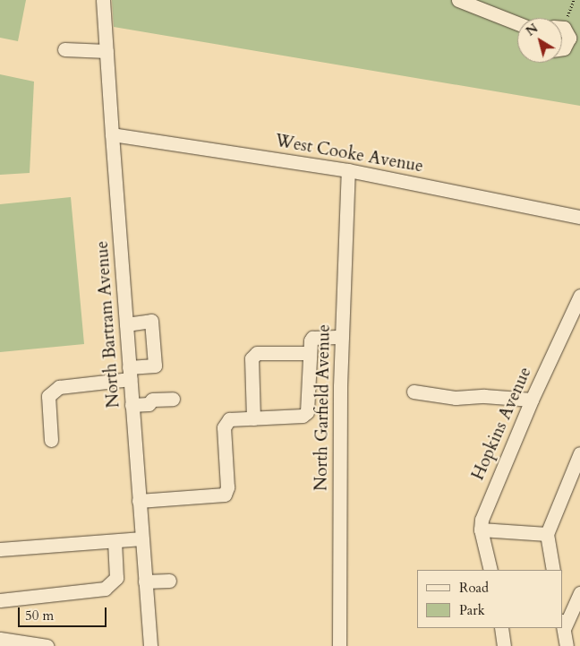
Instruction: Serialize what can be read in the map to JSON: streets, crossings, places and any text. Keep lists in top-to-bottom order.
{
  "streets": {
    "street": [
      "West Cooke Avenue",
      "North Bartram Avenue",
      "North Garfield Avenue",
      "Hopkins Avenue"
    ]
  },
  "crossings": [
    ["West Cooke Avenue", "North Bartram Avenue"],
    ["West Cooke Avenue", "North Garfield Avenue"]
  ],
  "legend": ["Road", "Park"],
  "scale_bar": "50 m",
  "north": "top left"
}
